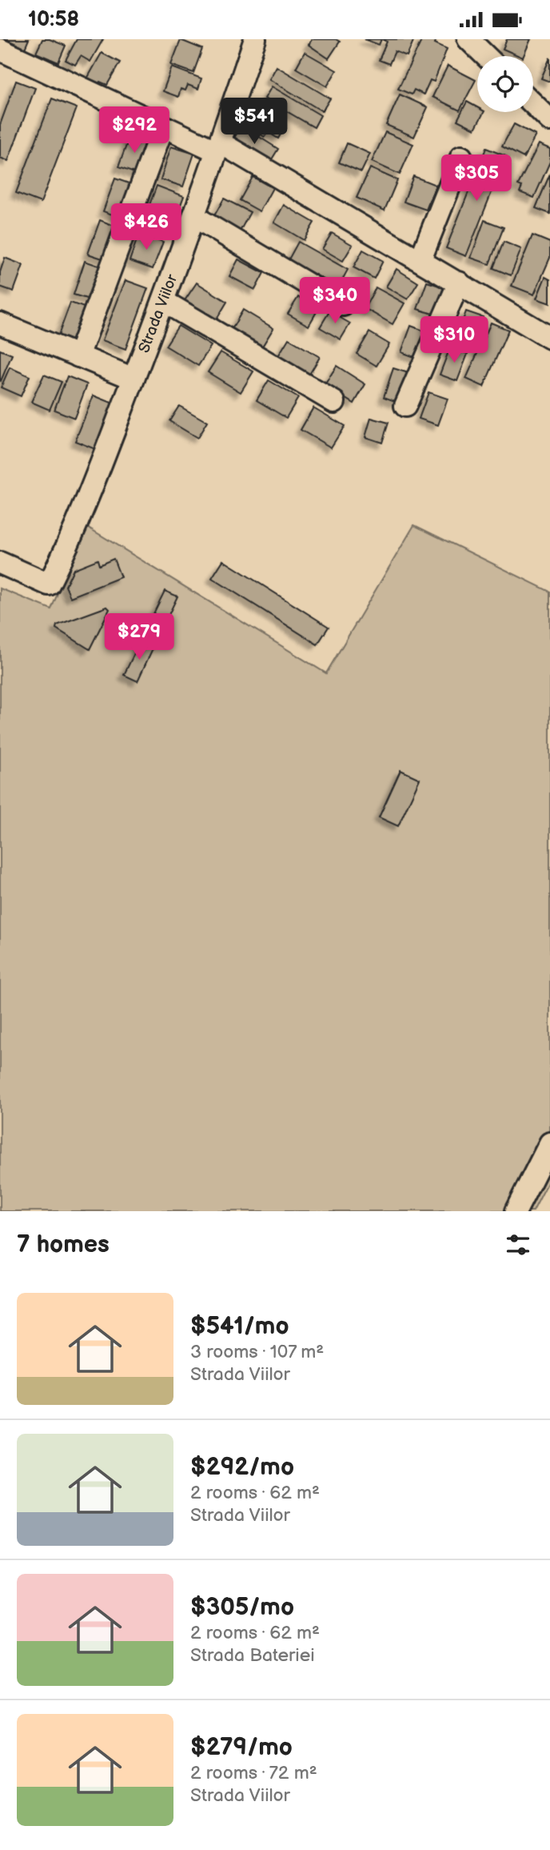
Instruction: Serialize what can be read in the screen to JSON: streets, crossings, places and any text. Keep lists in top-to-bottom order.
{
  "streets": {
    "street": ["Strada Viilor"]
  },
  "page": {
    "status": "10:58",
    "price": [
      "$541",
      "$292",
      "$305",
      "$426",
      "$340",
      "$310",
      "$279"
    ],
    "heading": "7 homes",
    "list": [
      {
        "name": "$541/mo",
        "note": "3 rooms · 107 m² · Strada Viilor"
      },
      {
        "name": "$292/mo",
        "note": "2 rooms · 62 m² · Strada Viilor"
      },
      {
        "name": "$305/mo",
        "note": "2 rooms · 62 m² · Strada Bateriei"
      },
      {
        "name": "$279/mo",
        "note": "2 rooms · 72 m² · Strada Viilor"
      }
    ]
  }
}
